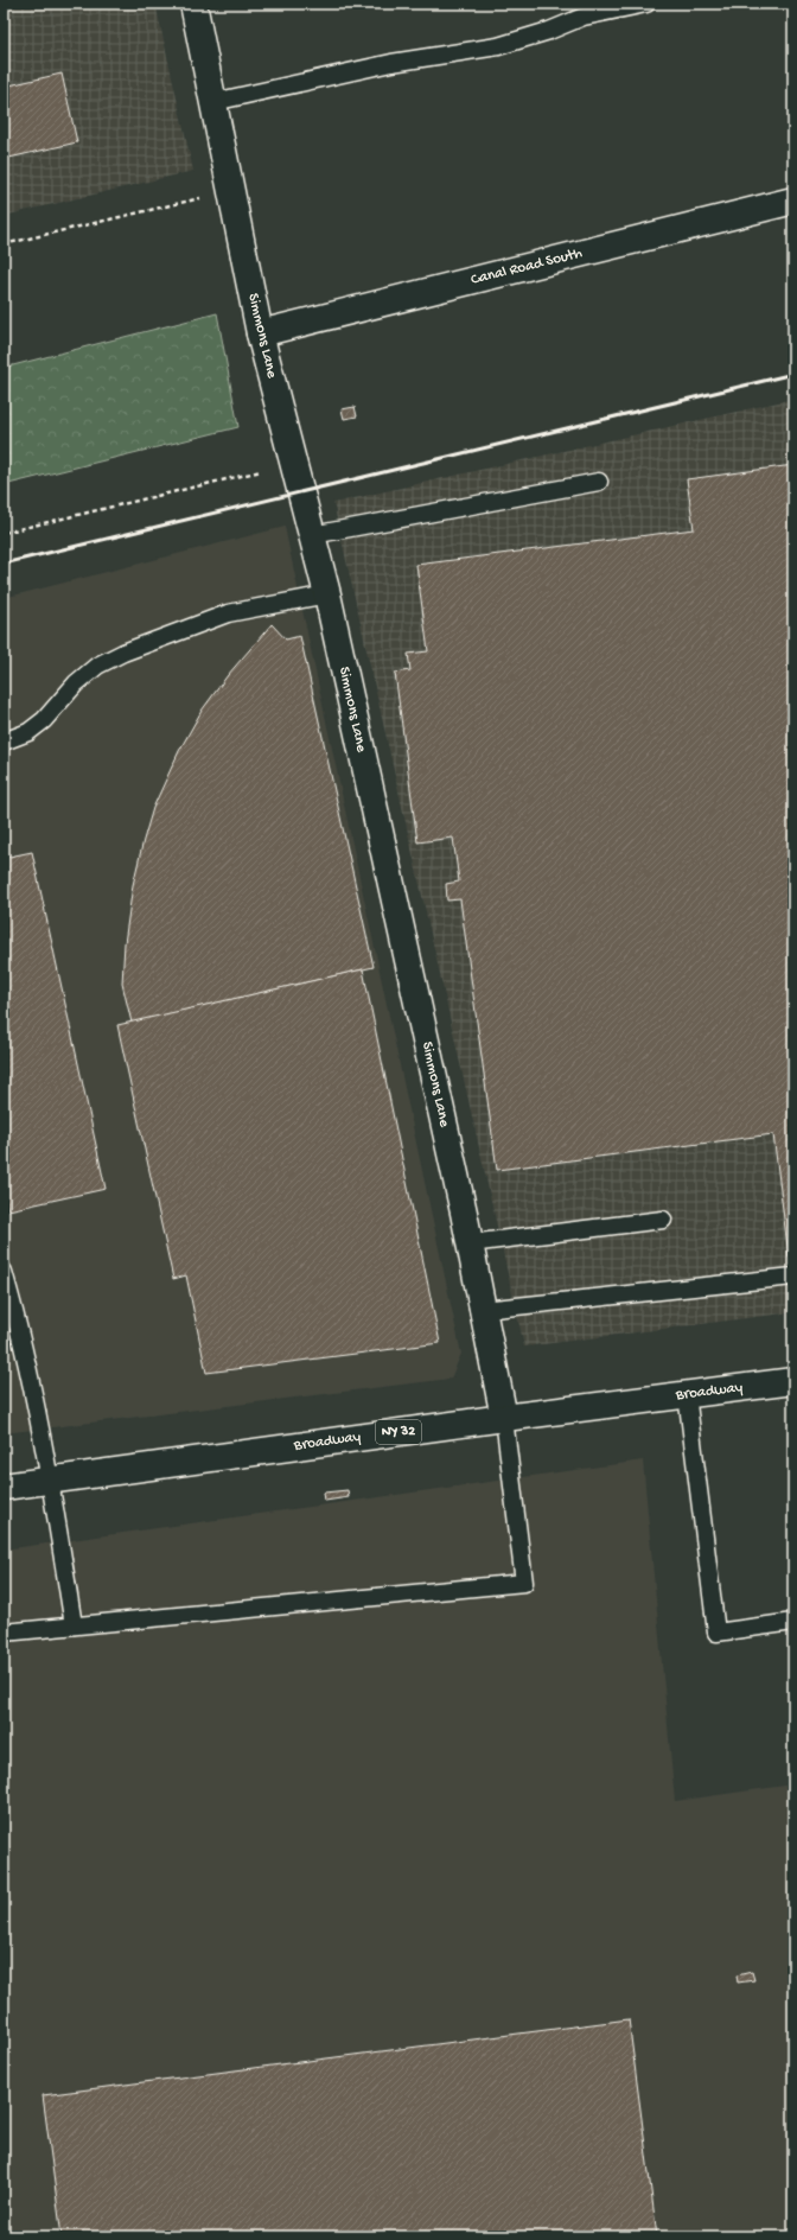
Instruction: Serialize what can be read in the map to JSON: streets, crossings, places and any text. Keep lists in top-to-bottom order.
{
  "streets": {
    "street": [
      "Canal Road South",
      "Simmons Lane",
      "Broadway",
      "NY 32"
    ]
  },
  "crossings": [
    ["Canal Road South", "Simmons Lane"],
    ["Simmons Lane", "Broadway"]
  ]
}
